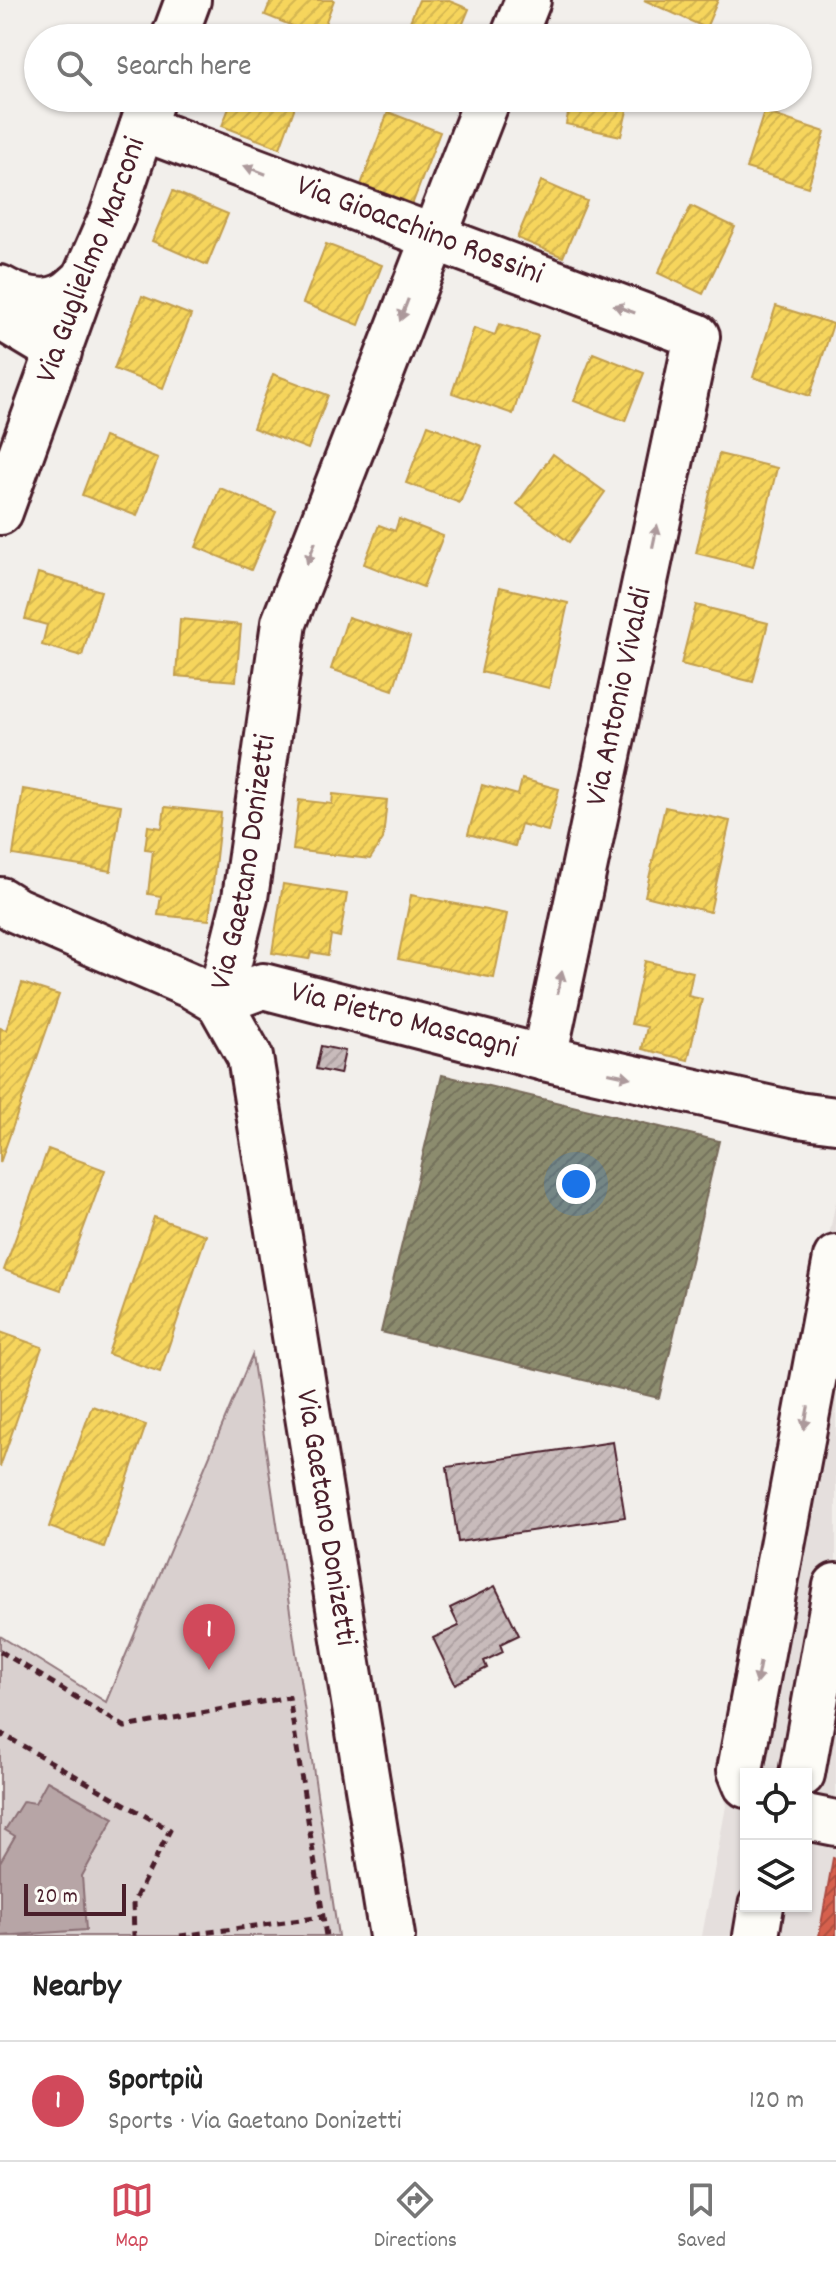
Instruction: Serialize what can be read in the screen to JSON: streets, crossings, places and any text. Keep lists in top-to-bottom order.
{
  "streets": {
    "street": [
      "Via Gioacchino Rossini",
      "Via Guglielmo Marconi",
      "Via Antonio Vivaldi",
      "Via Gaetano Donizetti",
      "Via Pietro Mascagni"
    ]
  },
  "crossings": [
    ["Via Gioacchino Rossini", "Via Guglielmo Marconi"],
    ["Via Gioacchino Rossini", "Via Antonio Vivaldi"],
    ["Via Gioacchino Rossini", "Via Gaetano Donizetti"],
    ["Via Antonio Vivaldi", "Via Pietro Mascagni"],
    ["Via Gaetano Donizetti", "Via Pietro Mascagni"]
  ],
  "one_way": [
    "Via Gioacchino Rossini",
    "Via Antonio Vivaldi",
    "Via Gaetano Donizetti",
    "Via Pietro Mascagni"
  ],
  "scale_bar": "20 m",
  "page": {
    "search": "Search here",
    "pins": "1",
    "scale": "20 m",
    "heading": "Nearby",
    "list": [
      {
        "mark": "1",
        "name": "Sportpiù",
        "note": "Sports · Via Gaetano Donizetti",
        "value": "120 m"
      }
    ],
    "nav": ["Map", "Directions", "Saved"]
  }
}
